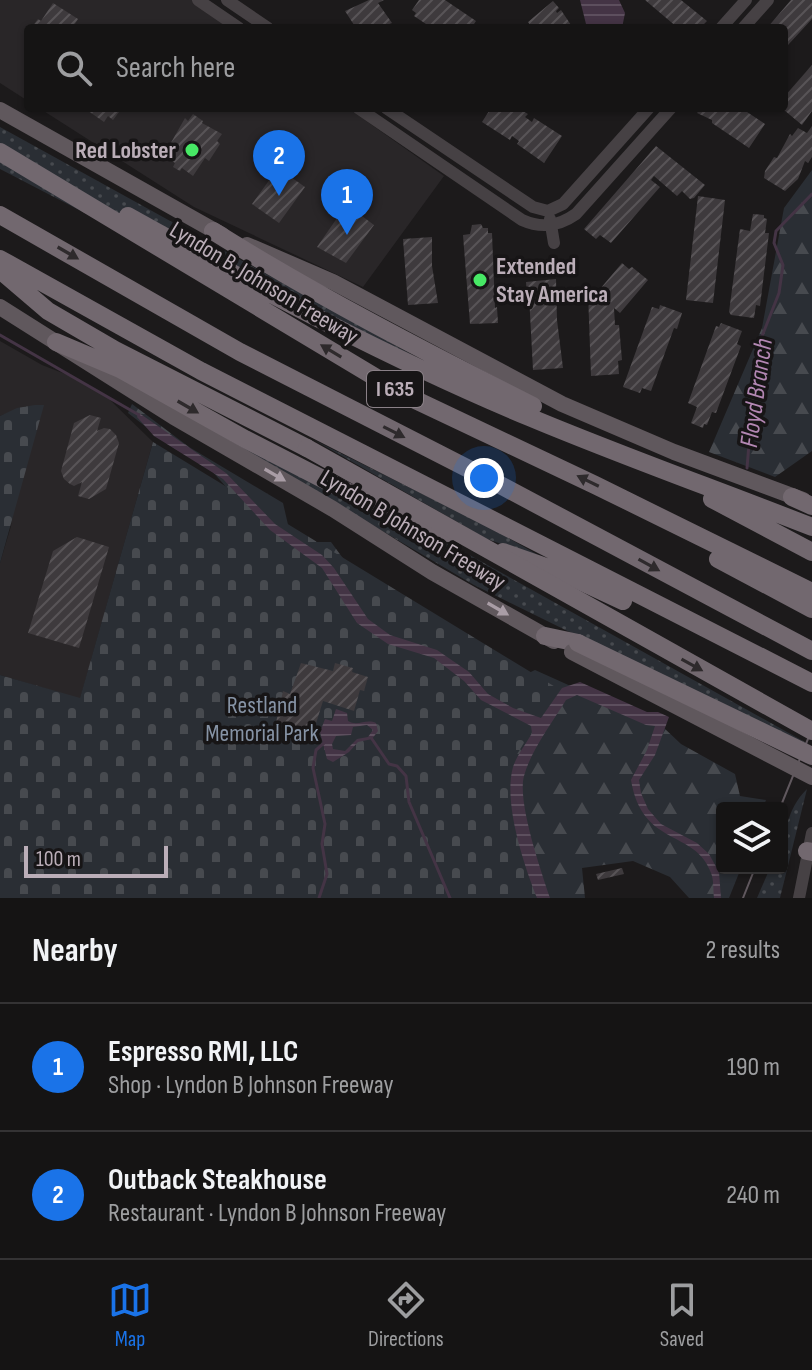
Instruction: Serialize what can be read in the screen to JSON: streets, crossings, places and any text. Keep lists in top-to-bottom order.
{
  "streets": {
    "highway": ["Lyndon B. Johnson Freeway", "I 635", "Lyndon B Johnson Freeway"]
  },
  "water": ["Floyd Branch"],
  "parks": ["Restland Memorial Park"],
  "places": ["Red Lobster", "Extended Stay America"],
  "scale_bar": "100 m",
  "page": {
    "search": "Search here",
    "pins": ["2", "1"],
    "scale": "100 m",
    "heading": ["Nearby", "2 results"],
    "list": [
      {
        "mark": "1",
        "name": "Espresso RMI, LLC",
        "note": "Shop · Lyndon B Johnson Freeway",
        "value": "190 m"
      },
      {
        "mark": "2",
        "name": "Outback Steakhouse",
        "note": "Restaurant · Lyndon B Johnson Freeway",
        "value": "240 m"
      }
    ],
    "nav": ["Map", "Directions", "Saved"]
  }
}
